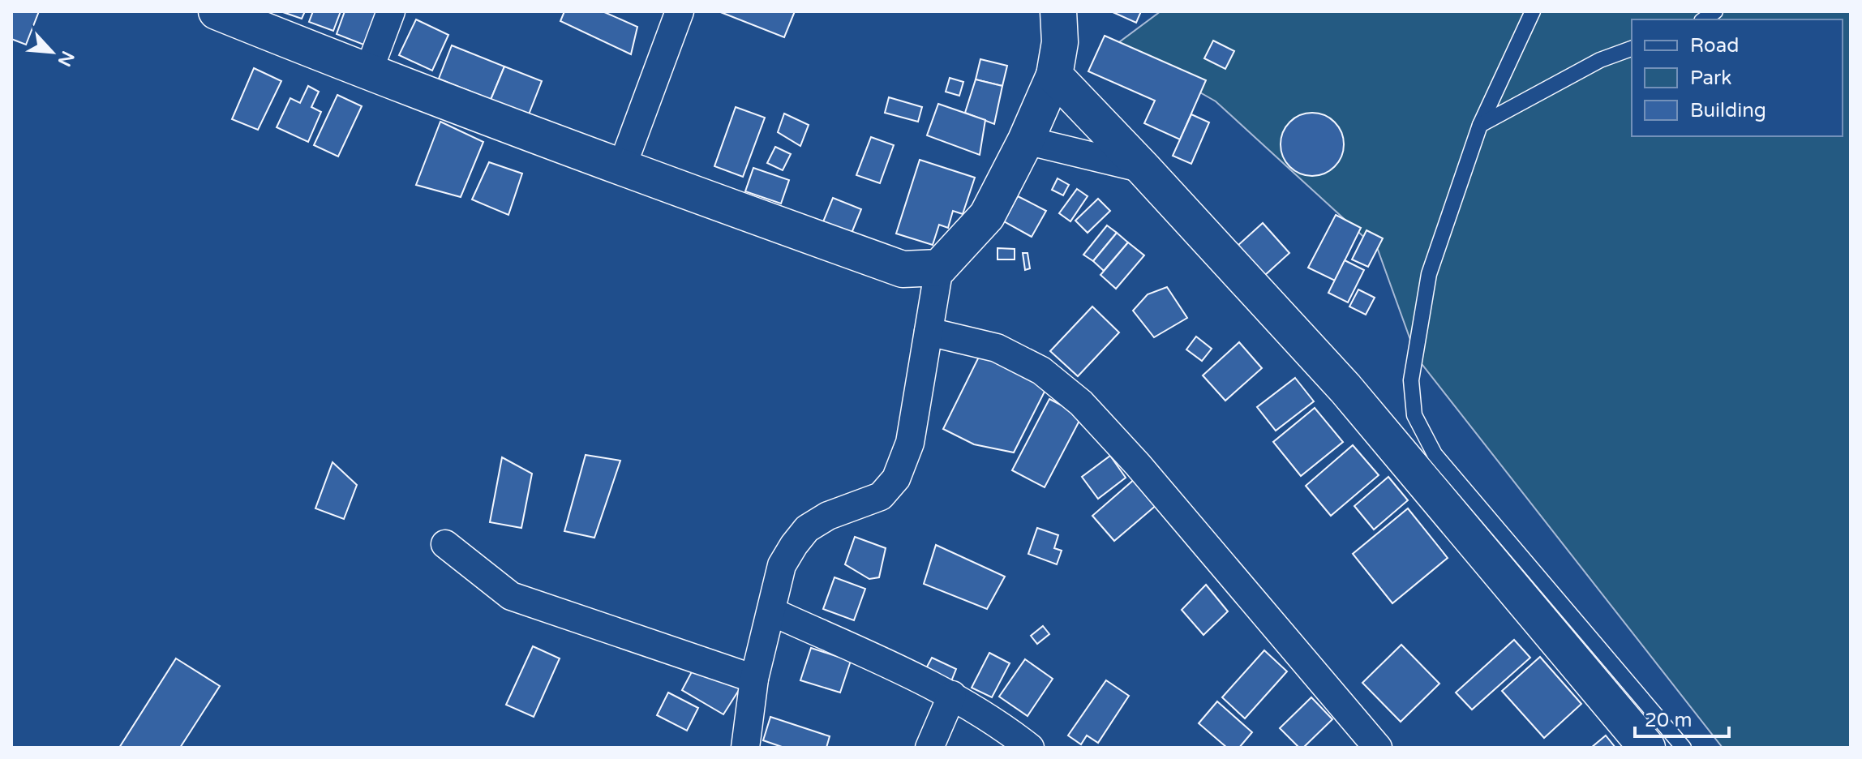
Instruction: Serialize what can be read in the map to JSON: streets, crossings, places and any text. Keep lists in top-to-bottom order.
{
  "legend": ["Road", "Park", "Building"],
  "scale_bar": "20 m",
  "north": "bottom right"
}
